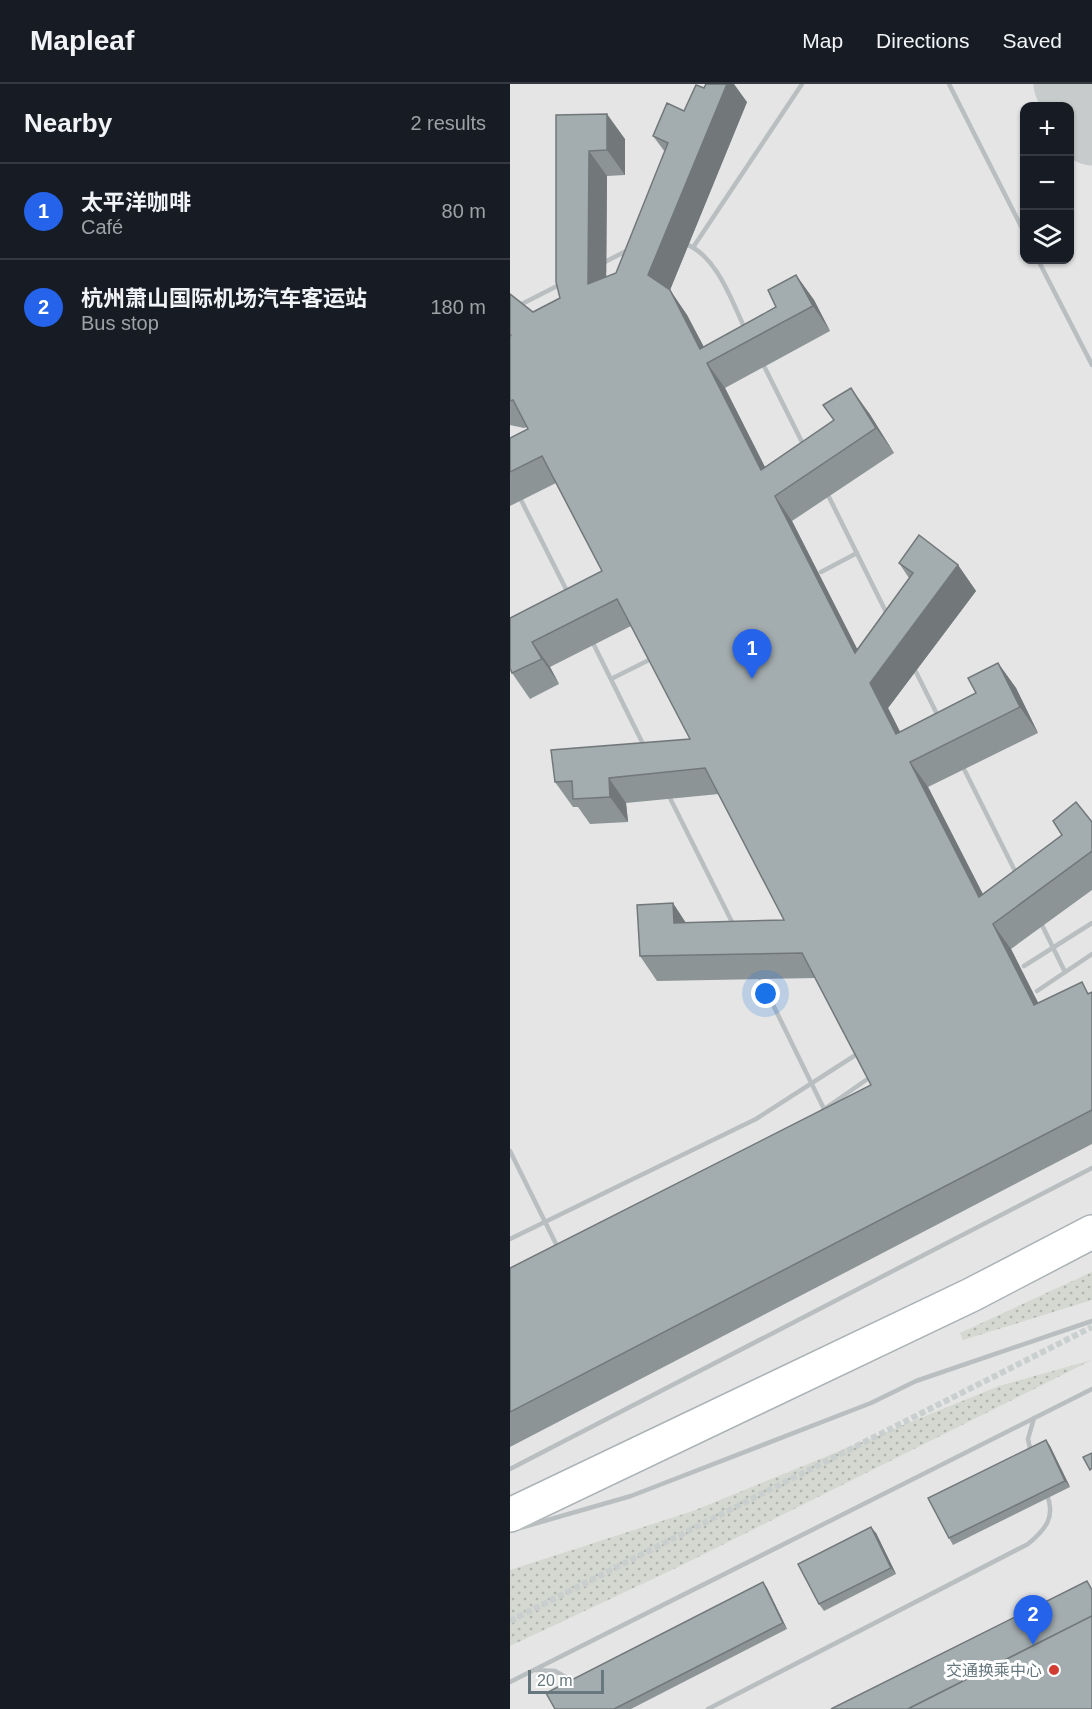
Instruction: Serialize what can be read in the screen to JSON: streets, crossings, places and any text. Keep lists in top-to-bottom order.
{
  "places": ["交通换乘中心"],
  "scale_bar": "20 m",
  "page": {
    "header": "Mapleaf",
    "nav": ["Map", "Directions", "Saved"],
    "heading": ["Nearby", "2 results"],
    "map_buttons": ["+", "−"],
    "list": [
      {
        "mark": "1",
        "name": "太平洋咖啡",
        "note": "Café",
        "value": "80 m"
      },
      {
        "mark": "2",
        "name": "杭州萧山国际机场汽车客运站",
        "note": "Bus stop",
        "value": "180 m"
      }
    ],
    "pins": ["1", "2"],
    "scale": "20 m"
  }
}
